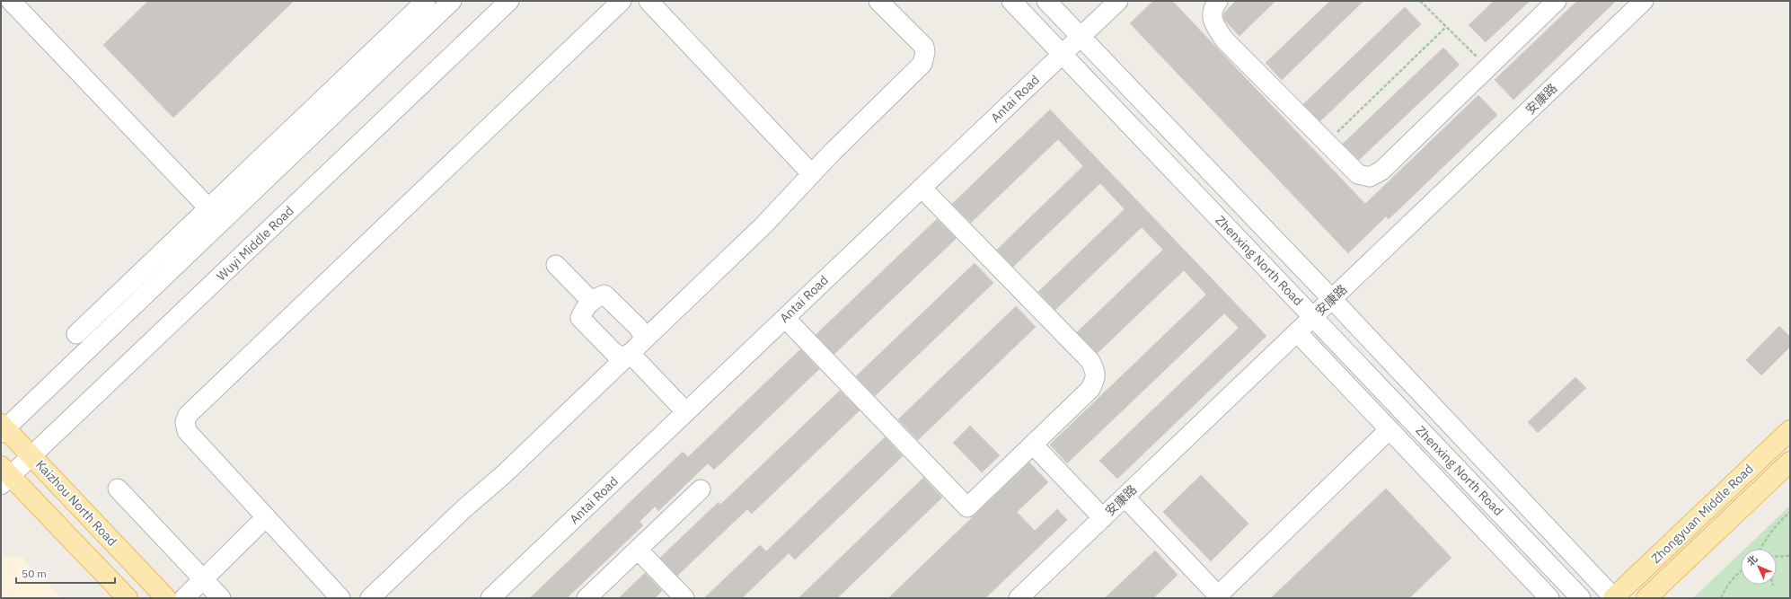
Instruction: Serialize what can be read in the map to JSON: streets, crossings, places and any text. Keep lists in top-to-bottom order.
{
  "streets": {
    "main road": ["Kaizhou North Road", "Zhongyuan Middle Road"],
    "street": [
      "Antai Road",
      "安康路",
      "Wuyi Middle Road",
      "Zhenxing North Road"
    ]
  },
  "crossings": [
    ["Antai Road", "Zhenxing North Road"],
    ["安康路", "Zhenxing North Road"],
    ["Wuyi Middle Road", "Kaizhou North Road"],
    ["Zhenxing North Road", "Zhongyuan Middle Road"]
  ],
  "scale_bar": "50 m",
  "north": "top left"
}
